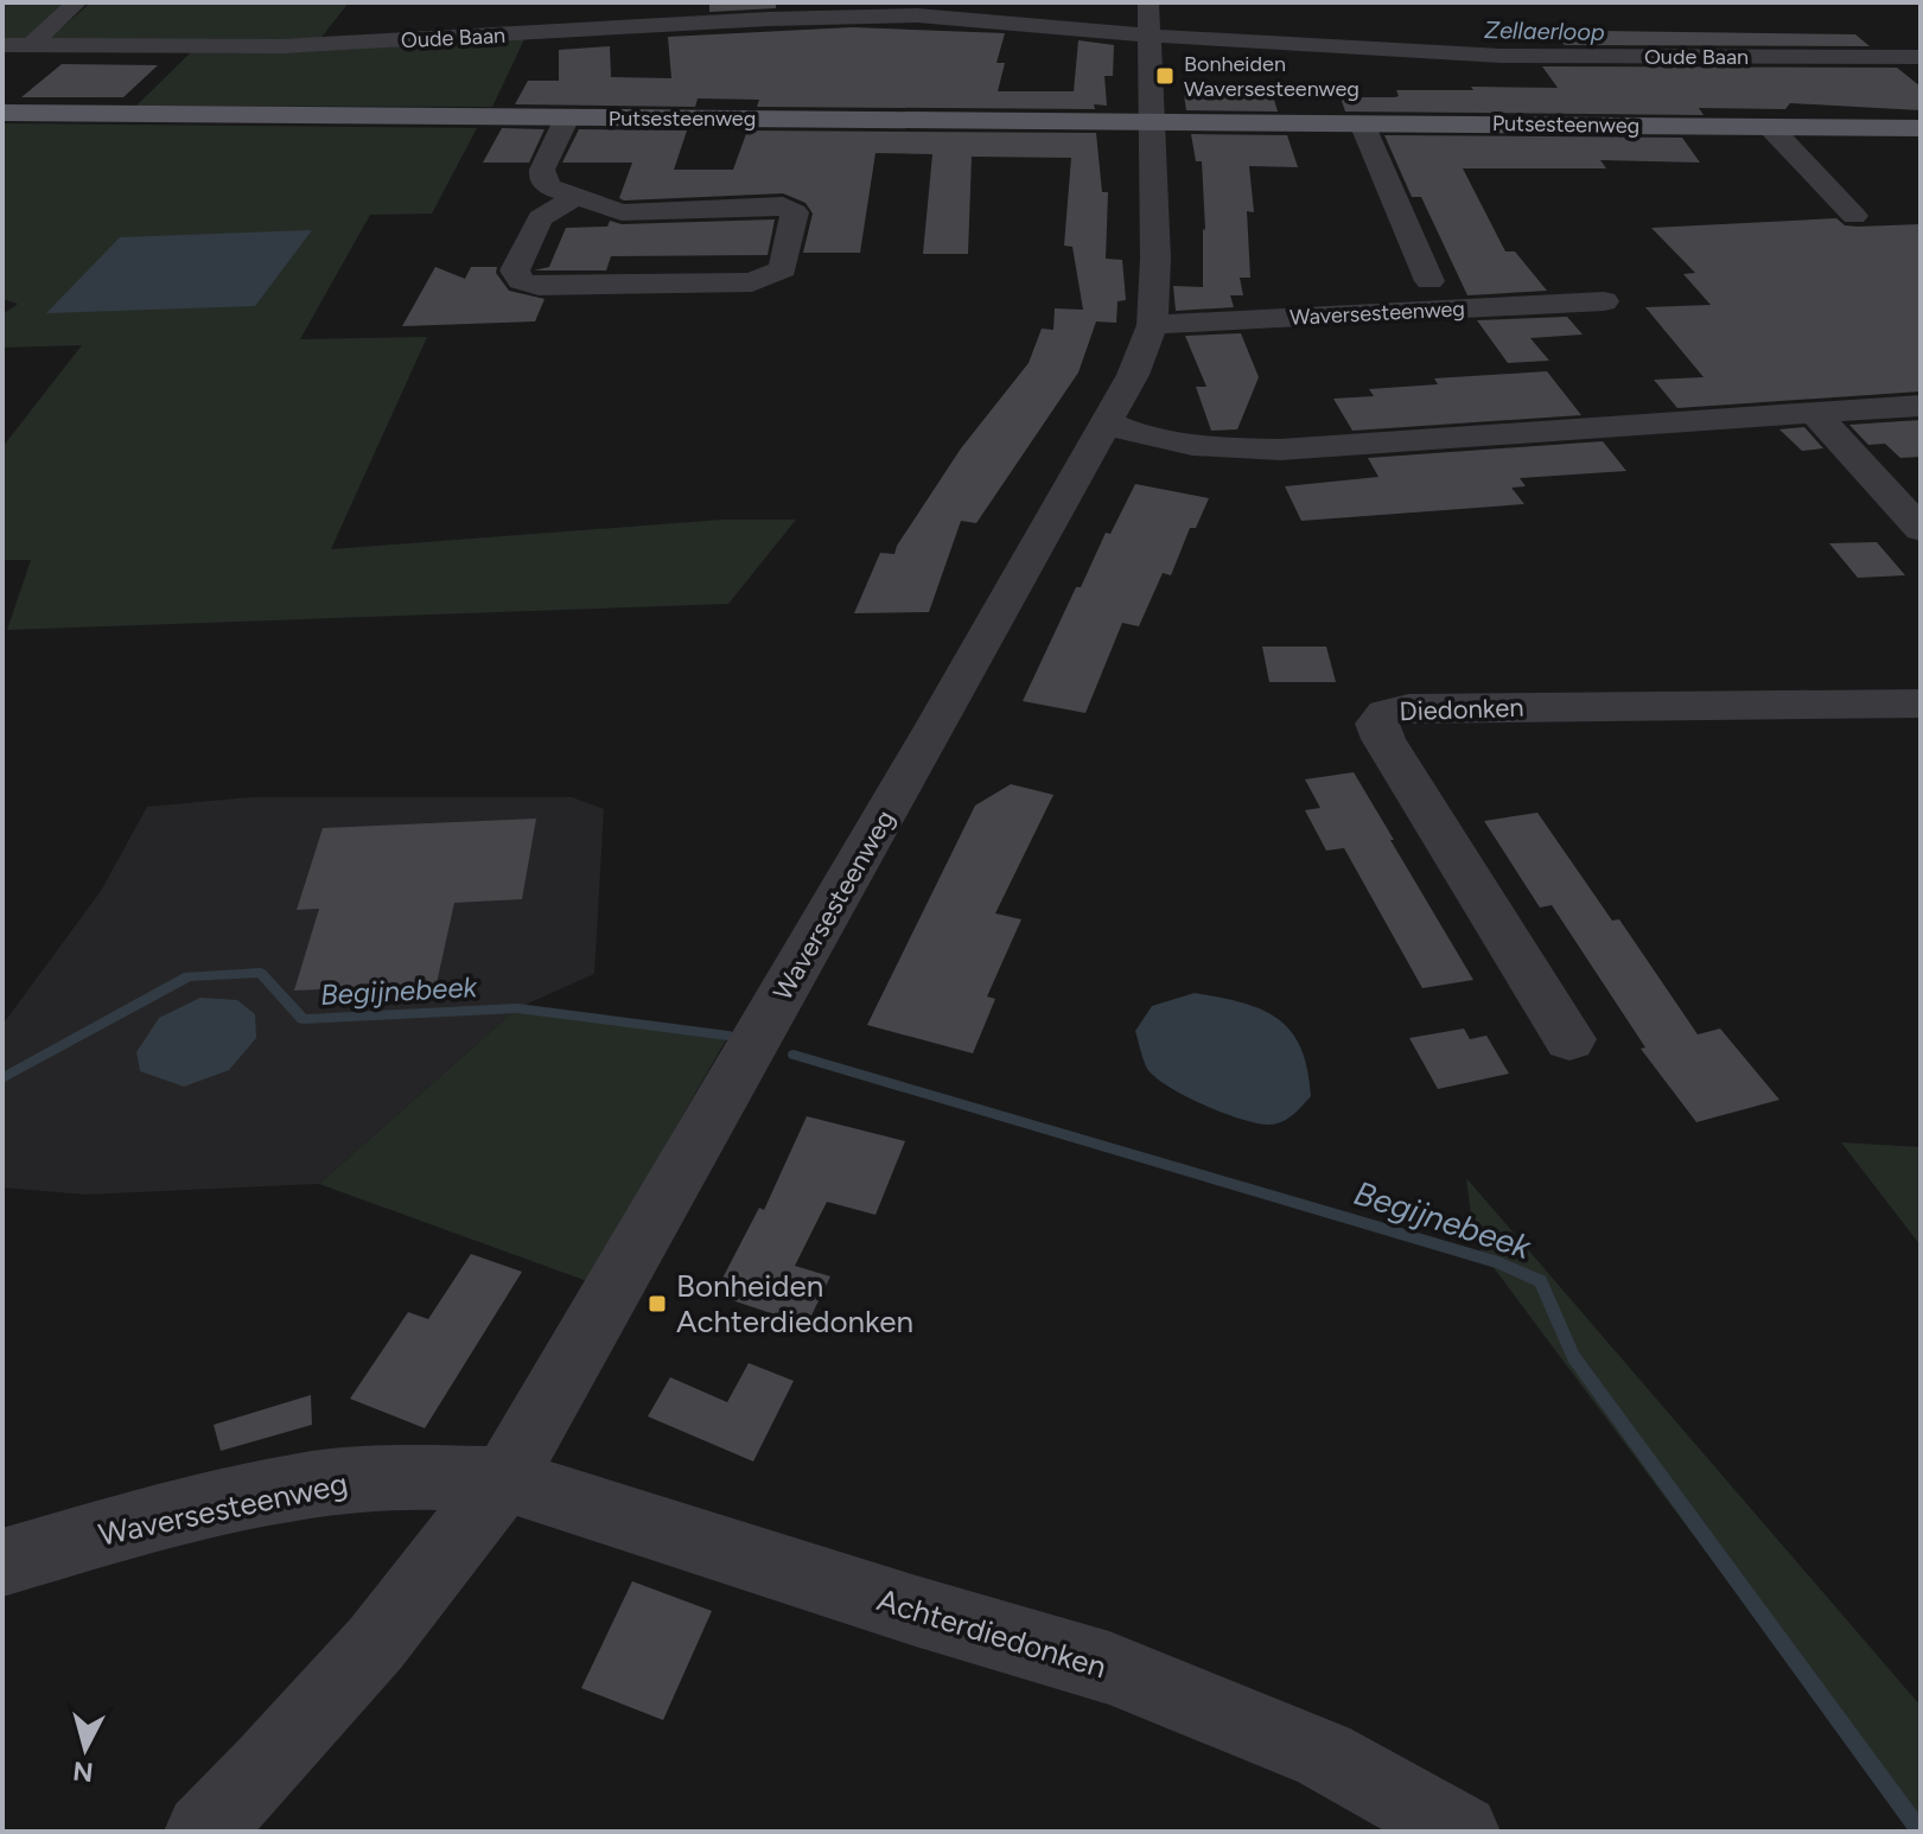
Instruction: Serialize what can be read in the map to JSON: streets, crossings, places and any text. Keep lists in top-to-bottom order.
{
  "streets": {
    "main road": ["Putsesteenweg"],
    "street": [
      "Oude Baan",
      "Waversesteenweg",
      "Diedonken",
      "Achterdiedonken"
    ]
  },
  "crossings": [
    ["Oude Baan", "Waversesteenweg"],
    ["Putsesteenweg", "Waversesteenweg"],
    ["Waversesteenweg", "Achterdiedonken"]
  ],
  "water": ["Zellaerloop", "Begijnebeek"],
  "places": {
    "transit": ["Bonheiden Waversesteenweg", "Bonheiden Achterdiedonken"]
  },
  "north": "bottom"
}
